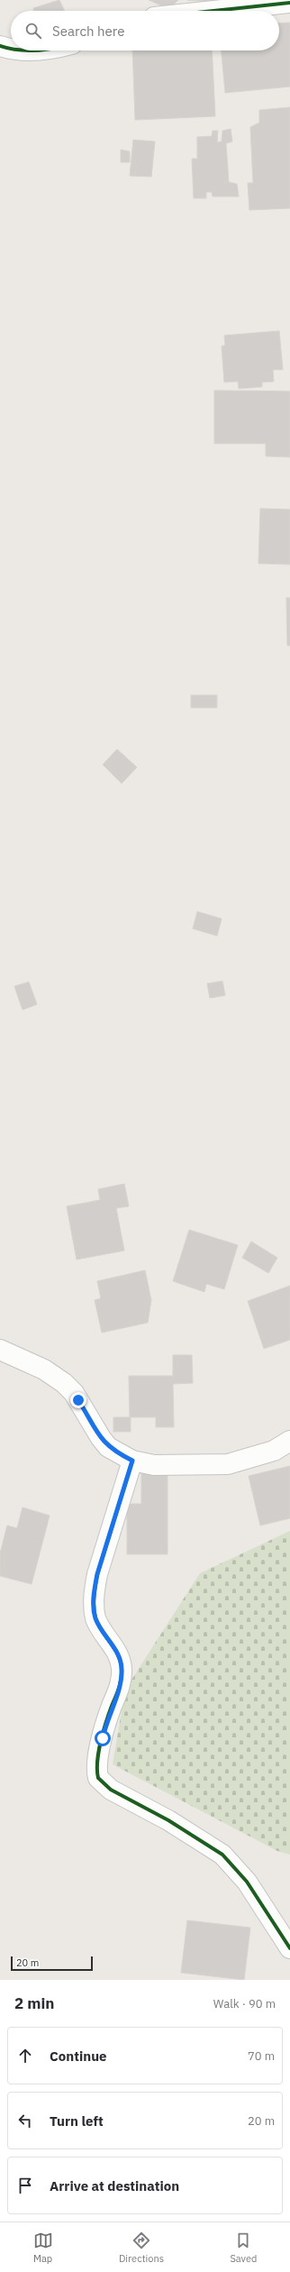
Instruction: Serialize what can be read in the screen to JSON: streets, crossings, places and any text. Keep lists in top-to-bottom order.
{
  "scale_bar": "20 m",
  "page": {
    "search": "Search here",
    "scale": "20 m",
    "heading": ["2 min", "Walk · 90 m"],
    "list": [
      ["Continue", "70 m"],
      ["Turn left", "20 m"],
      "Arrive at destination"
    ],
    "nav": ["Map", "Directions", "Saved"]
  }
}
